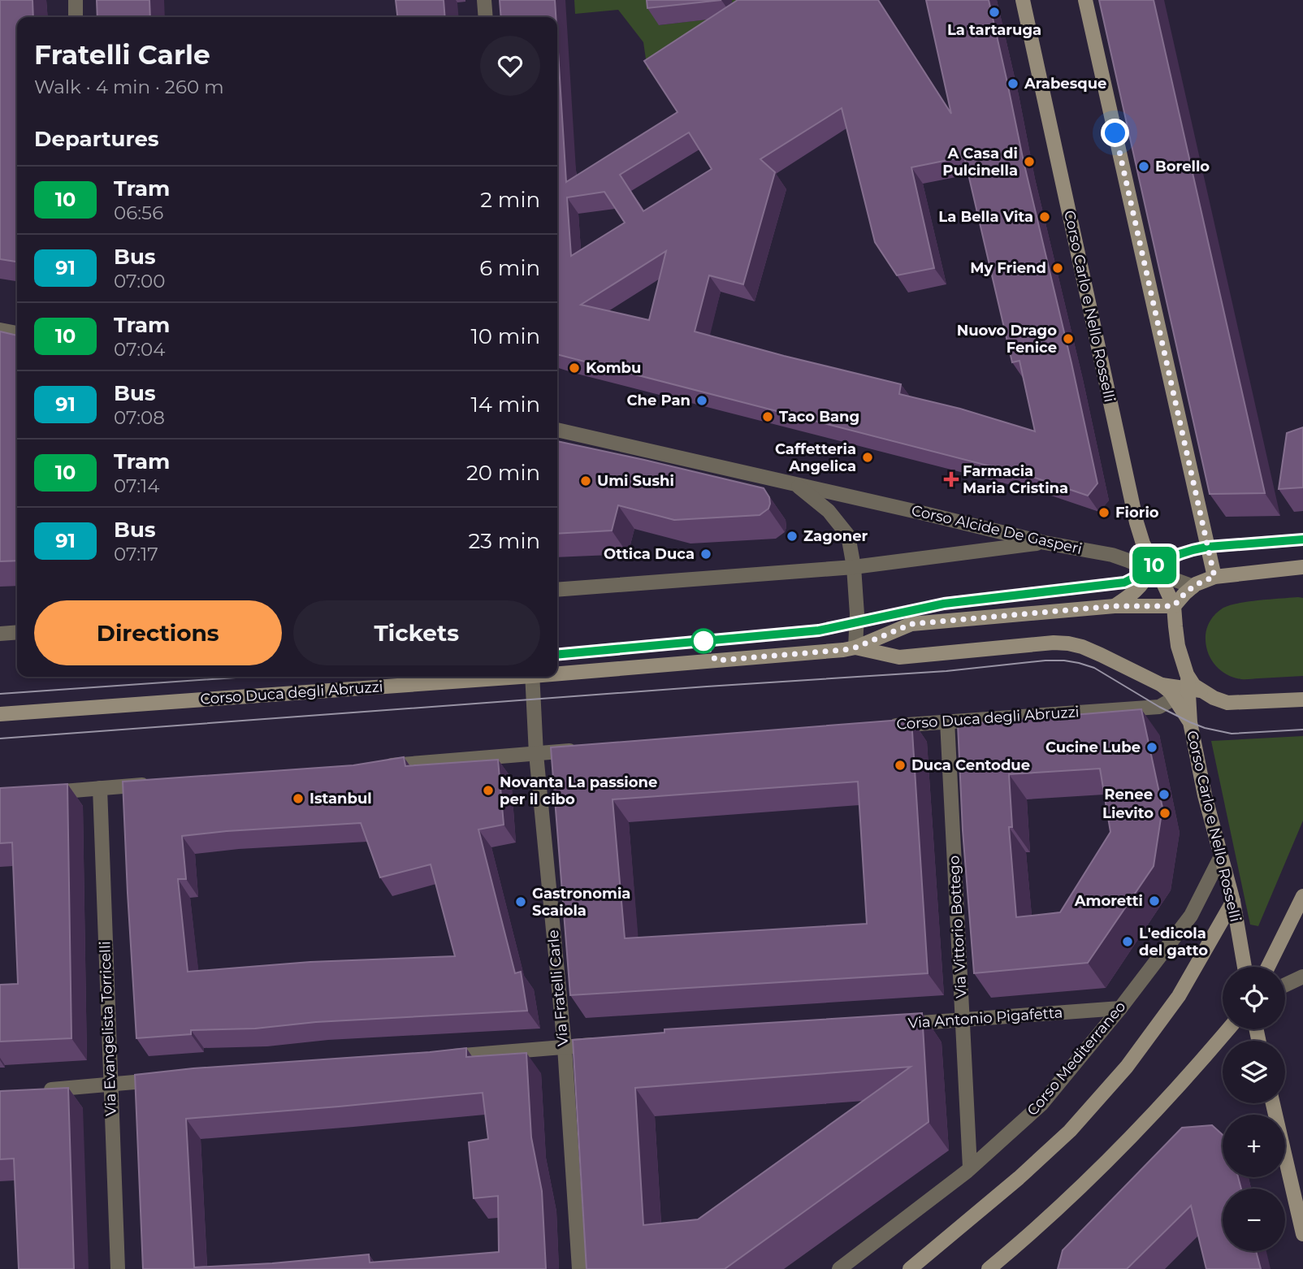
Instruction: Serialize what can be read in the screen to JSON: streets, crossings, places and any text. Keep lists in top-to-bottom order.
{
  "streets": {
    "main road": ["Corso Carlo e Nello Rosselli", "Corso Duca degli Abruzzi"],
    "street": [
      "Corso Alcide De Gasperi",
      "Via Vittorio Bottego",
      "Via Fratelli Carle",
      "Via Antonio Pigafetta",
      "Via Evangelista Torricelli",
      "Corso Mediterraneo"
    ]
  },
  "crossings": [
    ["Corso Carlo e Nello Rosselli", "Corso Alcide De Gasperi"],
    ["Corso Carlo e Nello Rosselli", "Corso Duca degli Abruzzi"],
    ["Corso Carlo e Nello Rosselli", "Corso Mediterraneo"],
    ["Corso Alcide De Gasperi", "Corso Duca degli Abruzzi"],
    ["Corso Duca degli Abruzzi", "Via Vittorio Bottego"],
    ["Via Vittorio Bottego", "Via Antonio Pigafetta"],
    ["Via Vittorio Bottego", "Corso Mediterraneo"],
    ["Via Antonio Pigafetta", "Corso Mediterraneo"]
  ],
  "places": {
    "other": [
      "La tartaruga",
      "Arabesque",
      "A Casa di Pulcinella",
      "Borello",
      "La Bella Vita",
      "My Friend",
      "Nuovo Drago Fenice",
      "Kombu",
      "Che Pan",
      "Taco Bang",
      "Caffetteria Angelica",
      "Umi Sushi",
      "Fiorio",
      "Zagoner",
      "Ottica Duca",
      "Cucine Lube",
      "Duca Centodue",
      "Novanta La passione per il cibo",
      "Renee",
      "Istanbul",
      "Lievito",
      "Amoretti",
      "Gastronomia Scaiola",
      "L'edicola del gatto"
    ],
    "health": ["Farmacia Maria Cristina"]
  },
  "lines": ["tram line 10"],
  "page": {
    "on_map": "10",
    "heading": [
      ["Fratelli Carle", "Walk · 4 min · 260 m"],
      "Departures"
    ],
    "list": [
      {
        "mark": "10",
        "name": "Tram",
        "note": "06:56",
        "value": "2 min"
      },
      {
        "mark": "91",
        "name": "Bus",
        "note": "07:00",
        "value": "6 min"
      },
      {
        "mark": "10",
        "name": "Tram",
        "note": "07:04",
        "value": "10 min"
      },
      {
        "mark": "91",
        "name": "Bus",
        "note": "07:08",
        "value": "14 min"
      },
      {
        "mark": "10",
        "name": "Tram",
        "note": "07:14",
        "value": "20 min"
      },
      {
        "mark": "91",
        "name": "Bus",
        "note": "07:17",
        "value": "23 min"
      }
    ],
    "buttons": ["Directions", "Tickets"],
    "map_buttons": ["+", "−"]
  }
}
